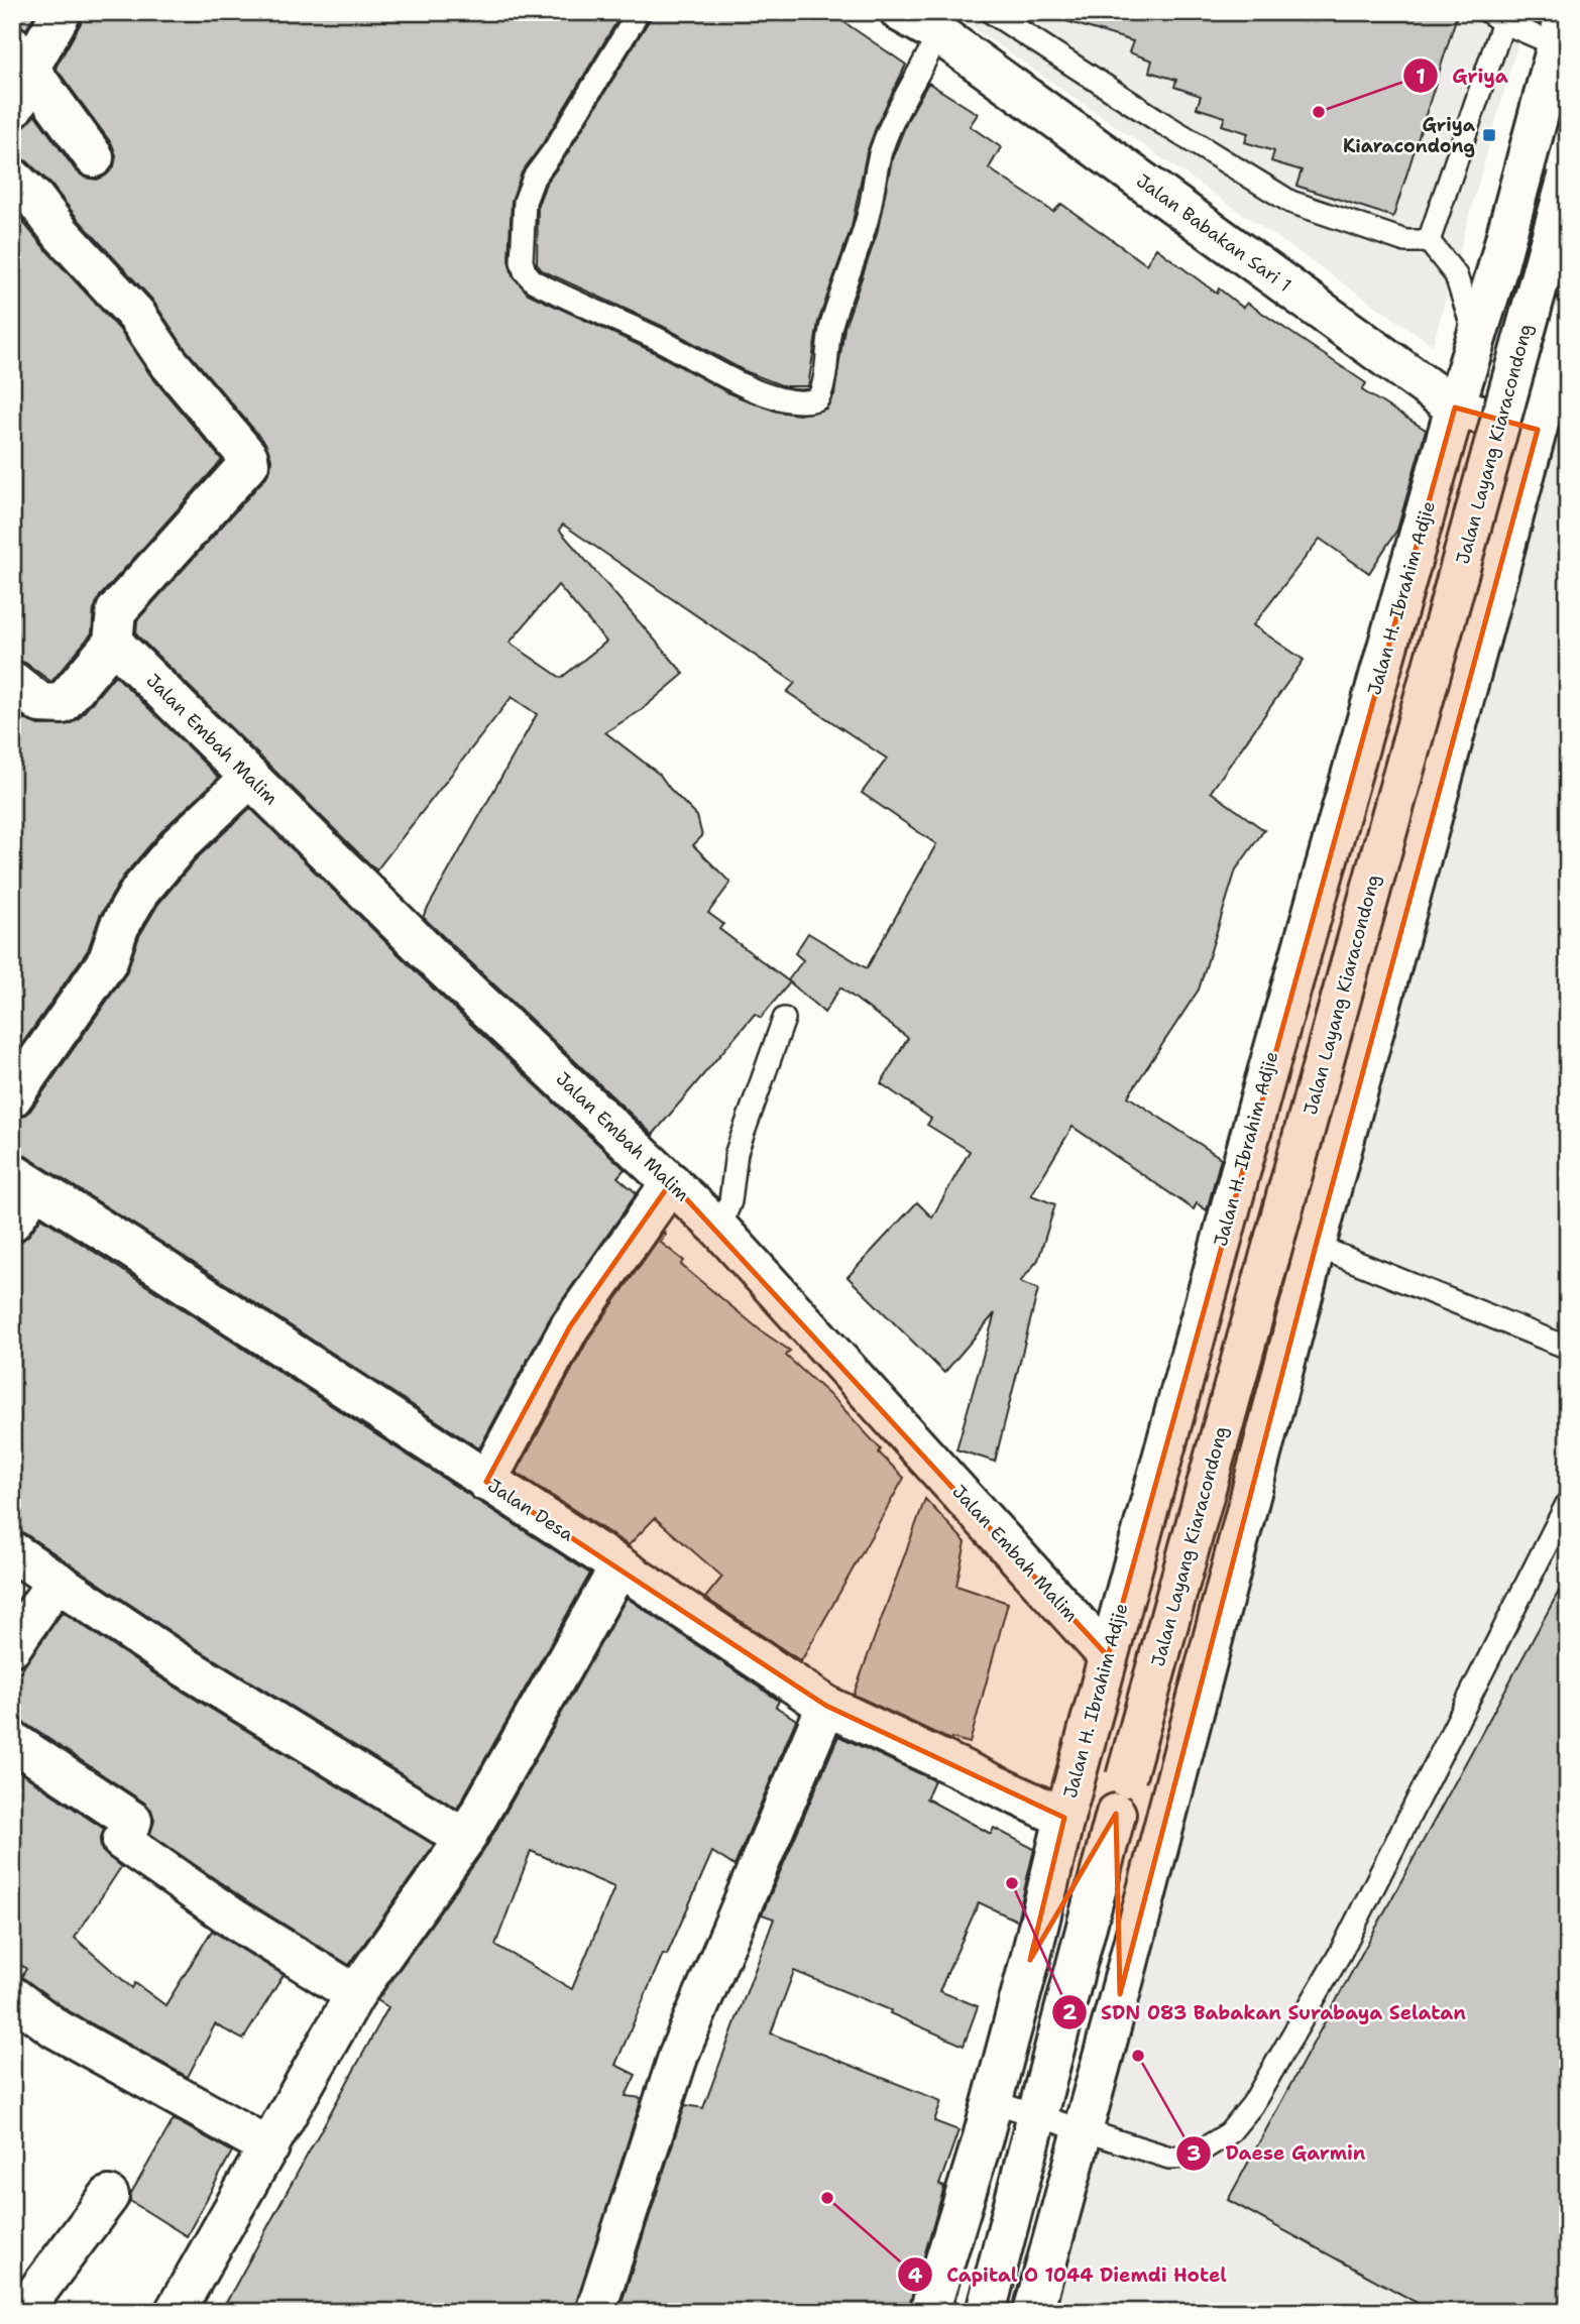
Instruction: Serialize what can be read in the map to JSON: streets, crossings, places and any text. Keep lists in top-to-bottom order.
{
  "streets": {
    "street": [
      "Jalan Babakan Sari 1",
      "Jalan Layang Kiaracondong",
      "Jalan H. Ibrahim Adjie",
      "Jalan Embah Malim",
      "Jalan Desa"
    ]
  },
  "crossings": [
    ["Jalan Babakan Sari 1", "Jalan H. Ibrahim Adjie"],
    ["Jalan Layang Kiaracondong", "Jalan H. Ibrahim Adjie"],
    ["Jalan H. Ibrahim Adjie", "Jalan Embah Malim"],
    ["Jalan H. Ibrahim Adjie", "Jalan Desa"]
  ],
  "places": {
    "other": [
      "Griya",
      "SDN 083 Babakan Surabaya Selatan",
      "Daese Garmin",
      "Capital O 1044 Diemdi Hotel"
    ],
    "transit": ["Griya Kiaracondong"]
  }
}
